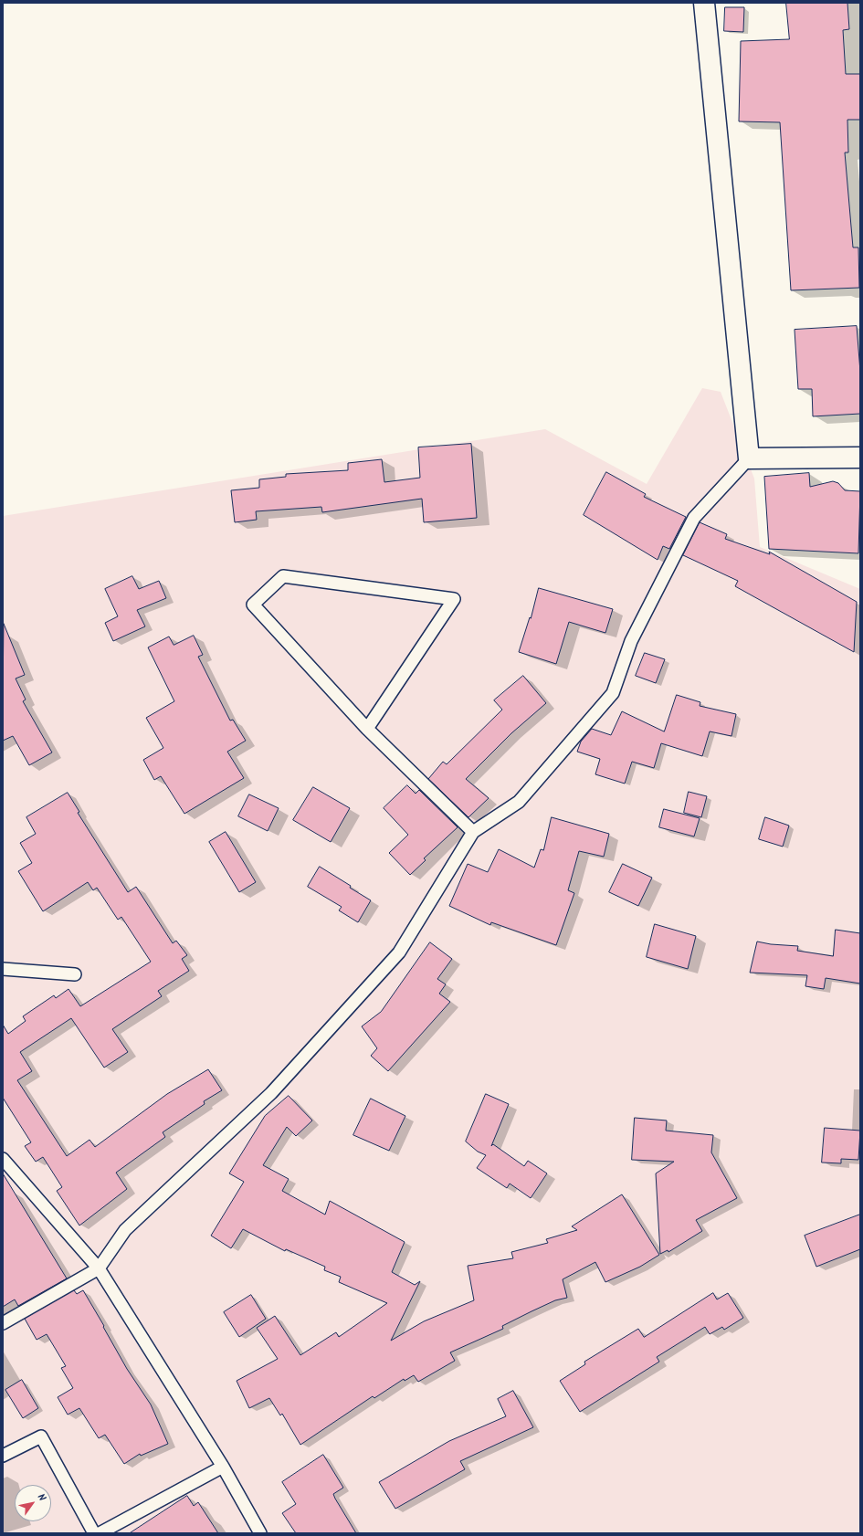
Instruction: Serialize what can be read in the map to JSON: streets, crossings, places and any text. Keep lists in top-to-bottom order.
{
  "north": "top right"
}
